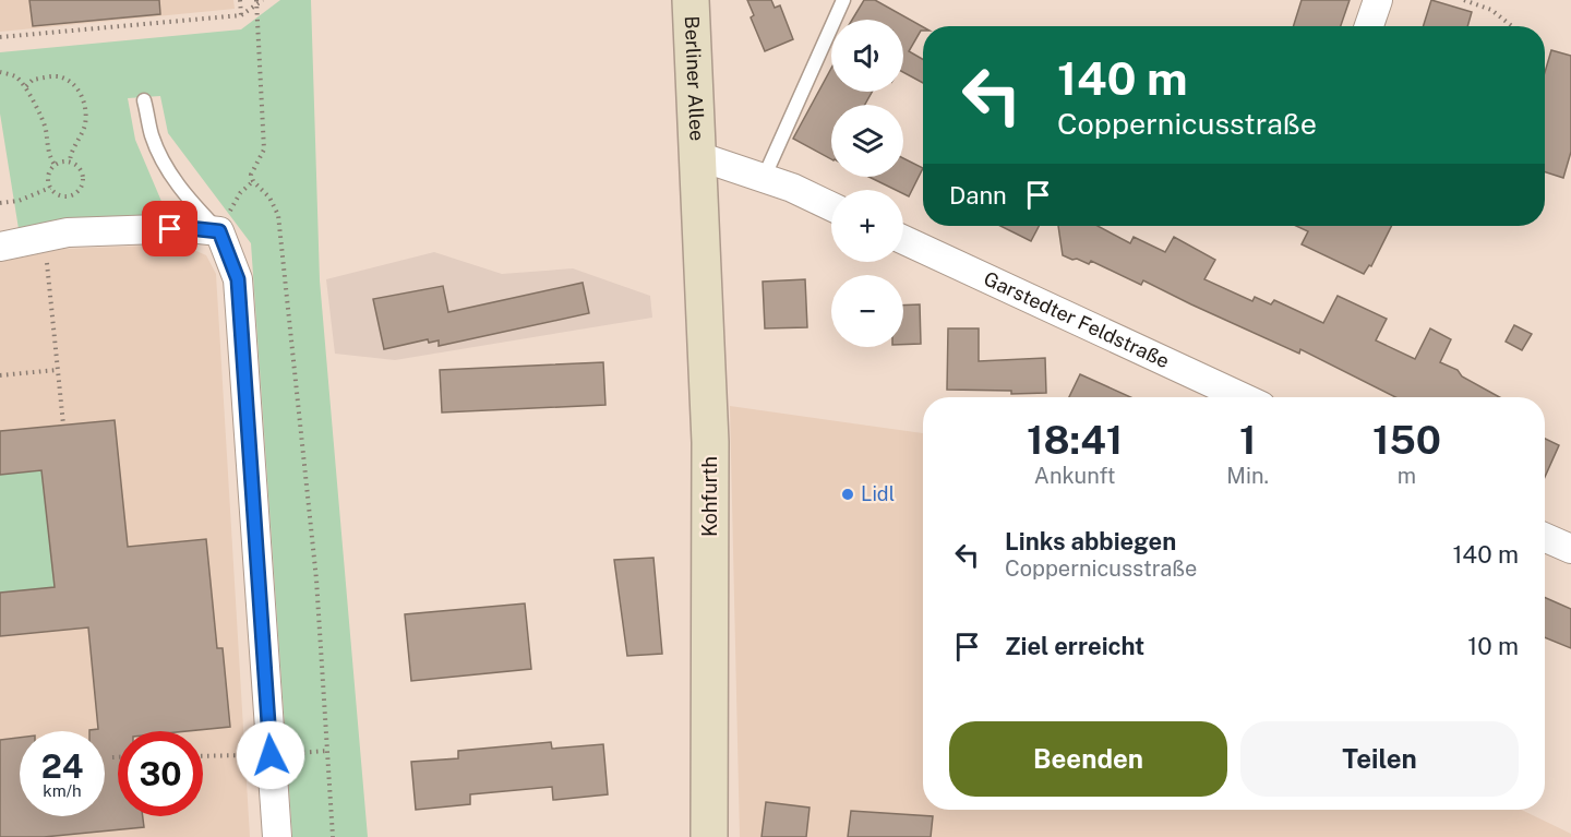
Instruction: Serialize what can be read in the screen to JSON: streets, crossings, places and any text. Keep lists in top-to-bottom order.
{
  "streets": {
    "street": ["Berliner Allee", "Garstedter Feldstraße", "Kohfurth"]
  },
  "crossings": [
    ["Berliner Allee", "Kohfurth"]
  ],
  "places": ["Lidl"],
  "page": {
    "map_buttons": ["+", "−"],
    "turn": ["140 m", "Coppernicusstraße"],
    "then": "Dann",
    "eta": [
      "18:41",
      "Ankunft",
      "1",
      "Min.",
      "150",
      "m"
    ],
    "list": [
      {
        "name": "Links abbiegen",
        "note": "Coppernicusstraße",
        "value": "140 m"
      },
      {
        "name": "Ziel erreicht",
        "value": "10 m"
      }
    ],
    "buttons": ["Beenden", "Teilen"],
    "speed": "24 km/h",
    "limit": "30"
  }
}
